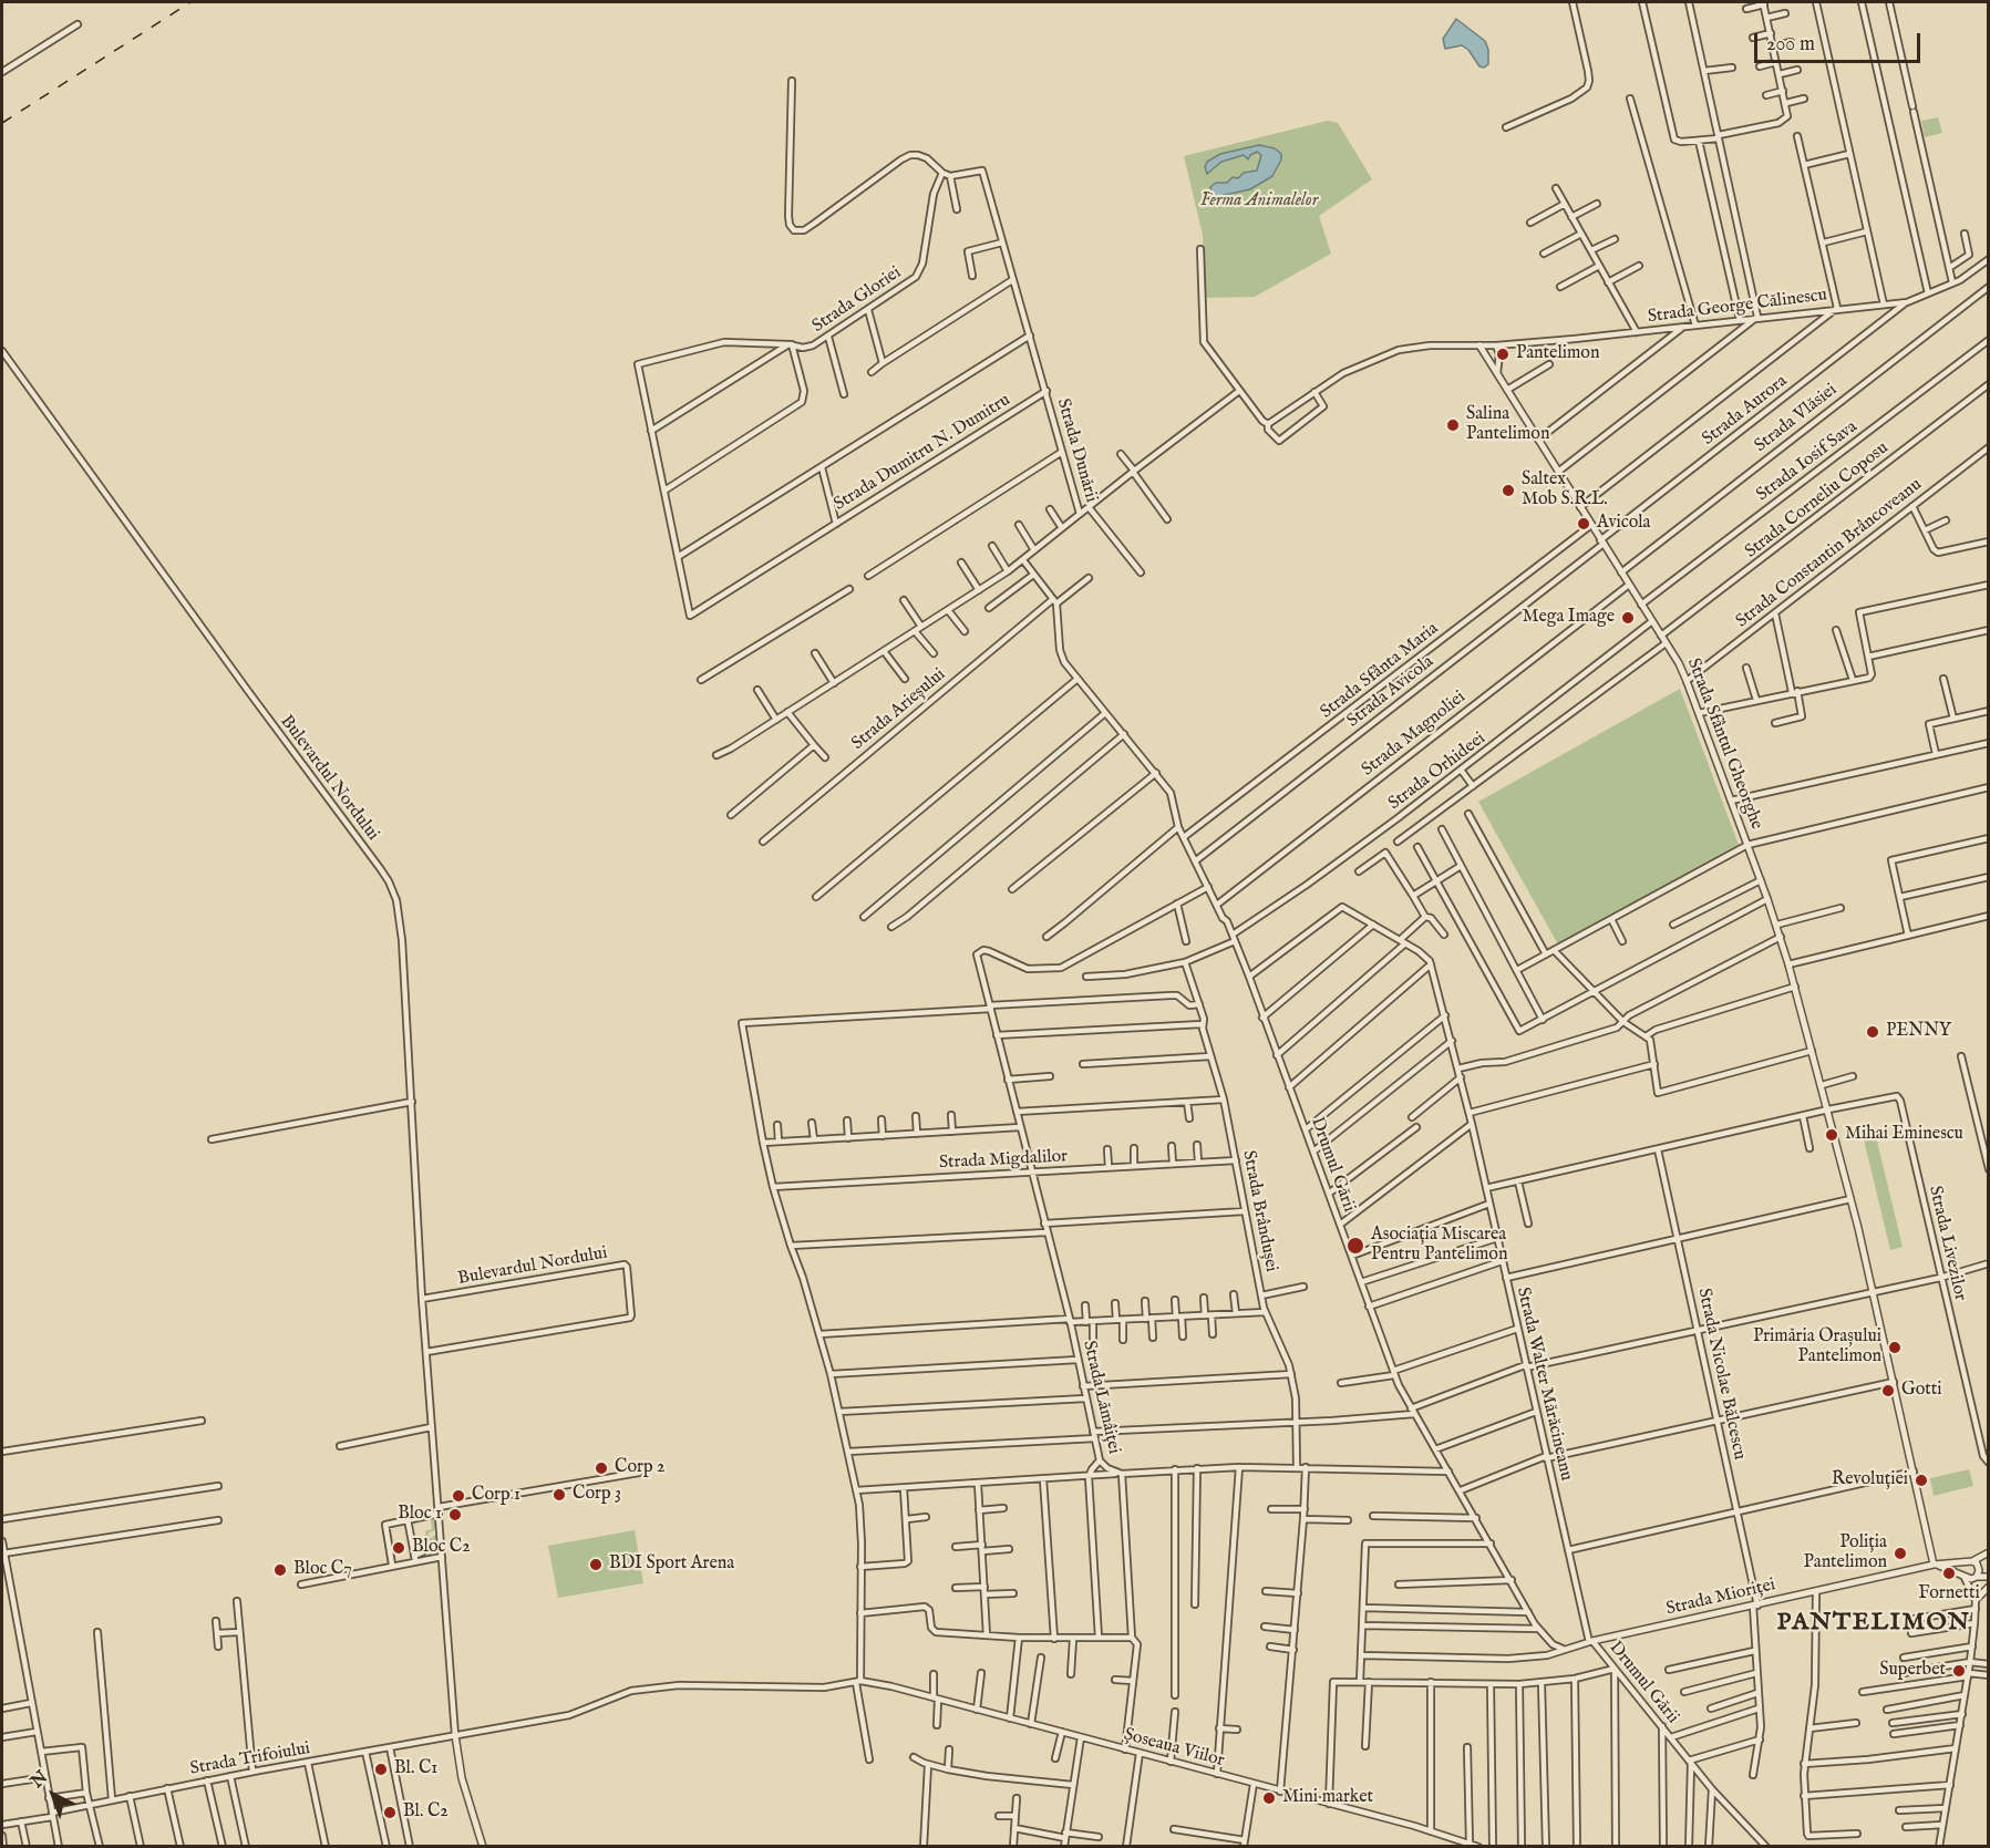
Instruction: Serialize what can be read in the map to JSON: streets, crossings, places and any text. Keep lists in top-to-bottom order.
{
  "streets": {
    "street": [
      "Strada Gloriei",
      "Strada George Călinescu",
      "Strada Aurora",
      "Strada Vlăsiei",
      "Strada Dunării",
      "Strada Dumitru N. Dumitru",
      "Strada Iosif Sava",
      "Strada Corneliu Coposu",
      "Strada Constantin Brâncoveanu",
      "Strada Sfânta Maria",
      "Strada Avicola",
      "Strada Arieșului",
      "Strada Magnoliei",
      "Strada Sfântul Gheorghe",
      "Strada Orhideei",
      "Bulevardul Nordului",
      "Strada Migdalilor",
      "Drumul Gării",
      "Strada Brândușei",
      "Strada Livezilor",
      "Strada Nicolae Bălcescu",
      "Strada Walter Mărăcineanu",
      "Strada Lămâiței",
      "Strada Mioriței",
      "Șoseaua Viilor",
      "Strada Trifoiului"
    ]
  },
  "crossings": [
    ["Strada George Călinescu", "Strada Aurora"],
    ["Strada George Călinescu", "Strada Sfântul Gheorghe"],
    ["Strada Aurora", "Strada Avicola"],
    ["Strada Aurora", "Strada Sfântul Gheorghe"],
    ["Strada Vlăsiei", "Strada Sfântul Gheorghe"],
    ["Strada Dunării", "Strada Dumitru N. Dumitru"],
    ["Strada Iosif Sava", "Strada Sfântul Gheorghe"],
    ["Strada Corneliu Coposu", "Strada Sfântul Gheorghe"],
    ["Strada Constantin Brâncoveanu", "Strada Sfântul Gheorghe"],
    ["Strada Sfânta Maria", "Strada Sfântul Gheorghe"],
    ["Strada Sfânta Maria", "Drumul Gării"],
    ["Strada Avicola", "Strada Sfântul Gheorghe"],
    ["Strada Avicola", "Drumul Gării"],
    ["Strada Arieșului", "Drumul Gării"],
    ["Strada Magnoliei", "Strada Sfântul Gheorghe"],
    ["Strada Magnoliei", "Drumul Gării"],
    ["Strada Sfântul Gheorghe", "Strada Orhideei"],
    ["Strada Sfântul Gheorghe", "Strada Livezilor"],
    ["Strada Sfântul Gheorghe", "Strada Mioriței"],
    ["Strada Orhideei", "Drumul Gării"],
    ["Bulevardul Nordului", "Strada Trifoiului"],
    ["Strada Migdalilor", "Strada Brândușei"],
    ["Strada Migdalilor", "Strada Lămâiței"],
    ["Drumul Gării", "Strada Walter Mărăcineanu"],
    ["Drumul Gării", "Strada Lămâiței"],
    ["Drumul Gării", "Strada Mioriței"],
    ["Strada Brândușei", "Strada Lămâiței"],
    ["Strada Nicolae Bălcescu", "Strada Mioriței"],
    ["Strada Walter Mărăcineanu", "Strada Mioriței"],
    ["Șoseaua Viilor", "Strada Trifoiului"]
  ],
  "districts": ["PANTELIMON"],
  "parks": ["Ferma Animalelor"],
  "places": [
    "Pantelimon",
    "Salina Pantelimon",
    "Saltex Mob S.R.L.",
    "Avicola",
    "Mega Image",
    "PENNY",
    "Mihai Eminescu",
    "Asociația Miscarea Pentru Pantelimon",
    "Primăria Orașului Pantelimon",
    "Gotti",
    "Corp 2",
    "Revoluției",
    "Corp 3",
    "Corp 1",
    "Bloc 1",
    "Bloc C2",
    "Poliția Pantelimon",
    "BDI Sport Arena",
    "Bloc C7",
    "Fornetti",
    "Superbet",
    "Bl. C1",
    "Mini market",
    "Bl. C2"
  ],
  "scale_bar": "200 m",
  "north": "top left"
}
